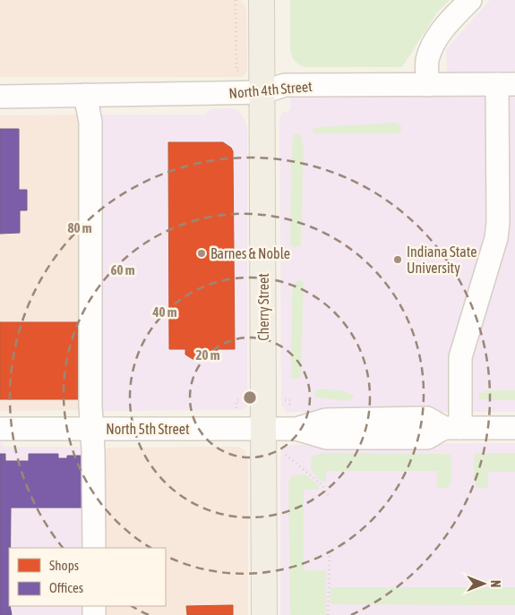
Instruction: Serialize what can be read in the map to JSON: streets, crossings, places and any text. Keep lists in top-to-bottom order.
{
  "streets": {
    "main road": ["Cherry Street"],
    "street": ["North 4th Street", "North 5th Street"]
  },
  "crossings": [
    ["North 4th Street", "Cherry Street"],
    ["Cherry Street", "North 5th Street"]
  ],
  "places": ["Barnes & Noble", "Indiana State University"],
  "legend": ["Shops", "Offices"],
  "north": "right",
  "rings": [
    "80 m",
    "60 m",
    "40 m",
    "20 m"
  ]
}
